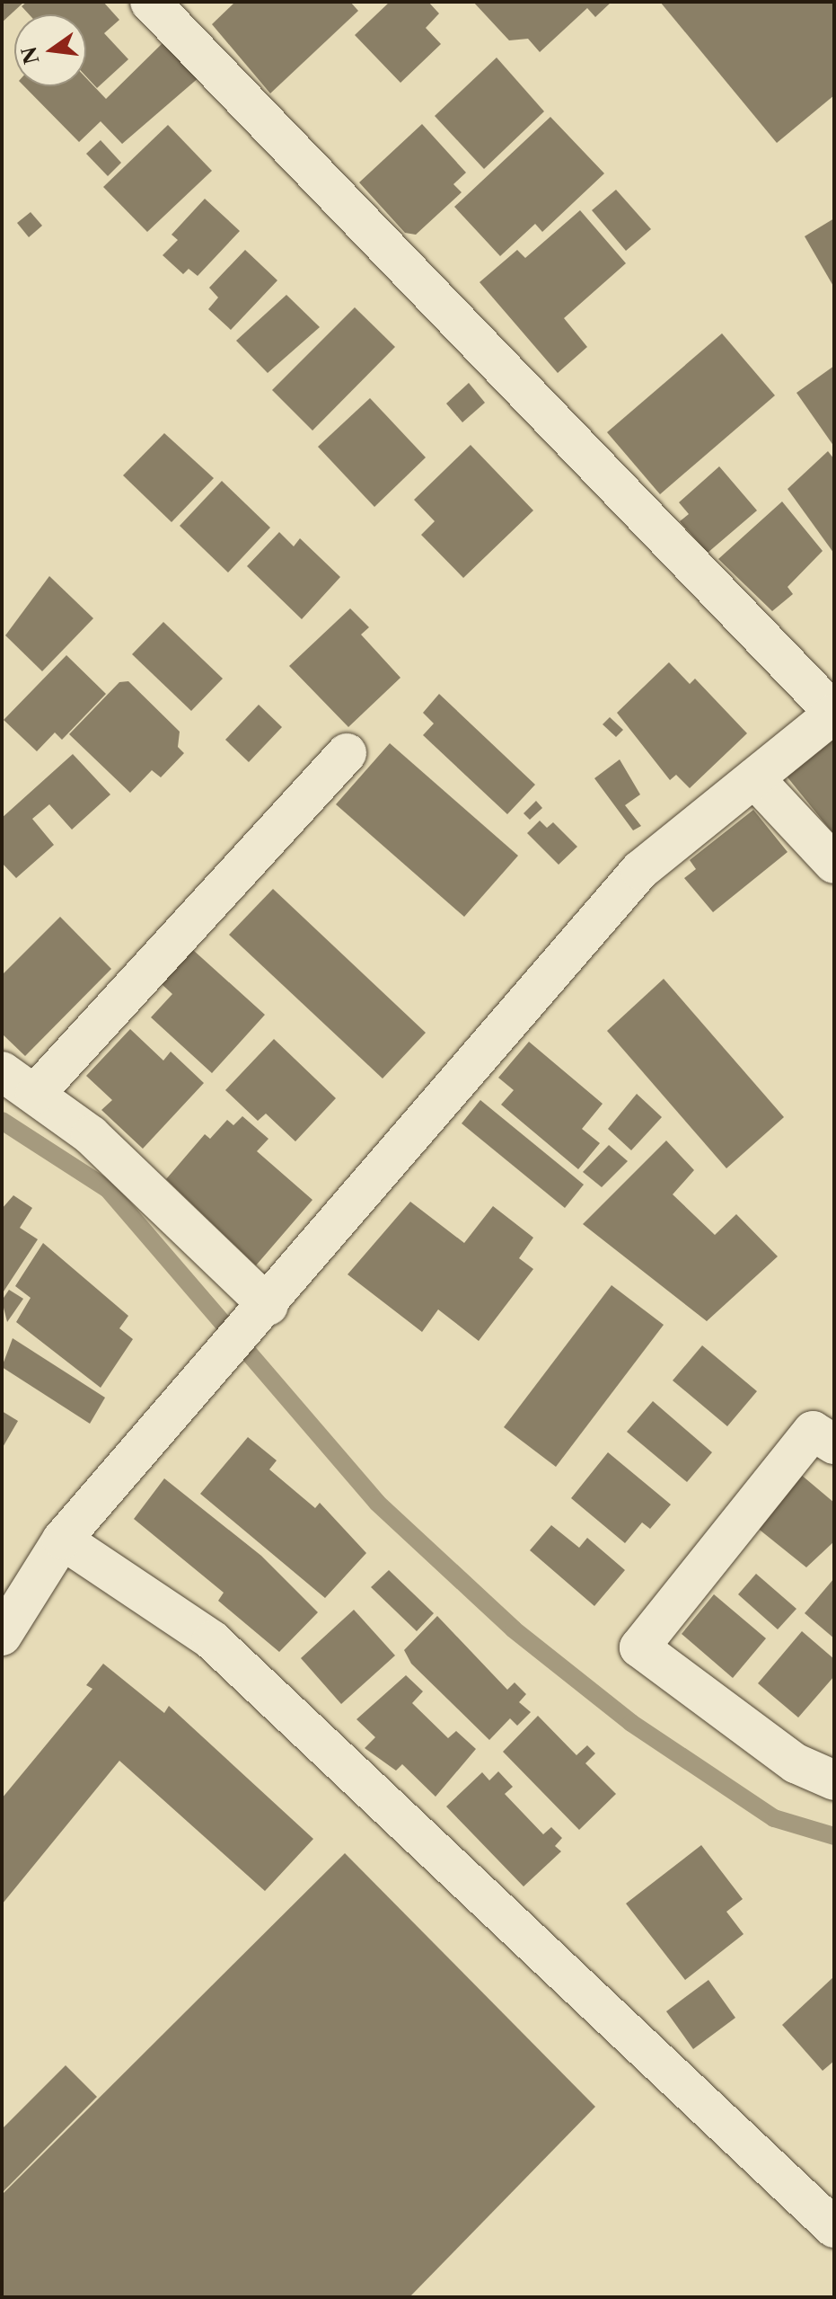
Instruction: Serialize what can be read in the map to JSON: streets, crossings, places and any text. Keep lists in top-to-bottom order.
{
  "north": "left"
}
